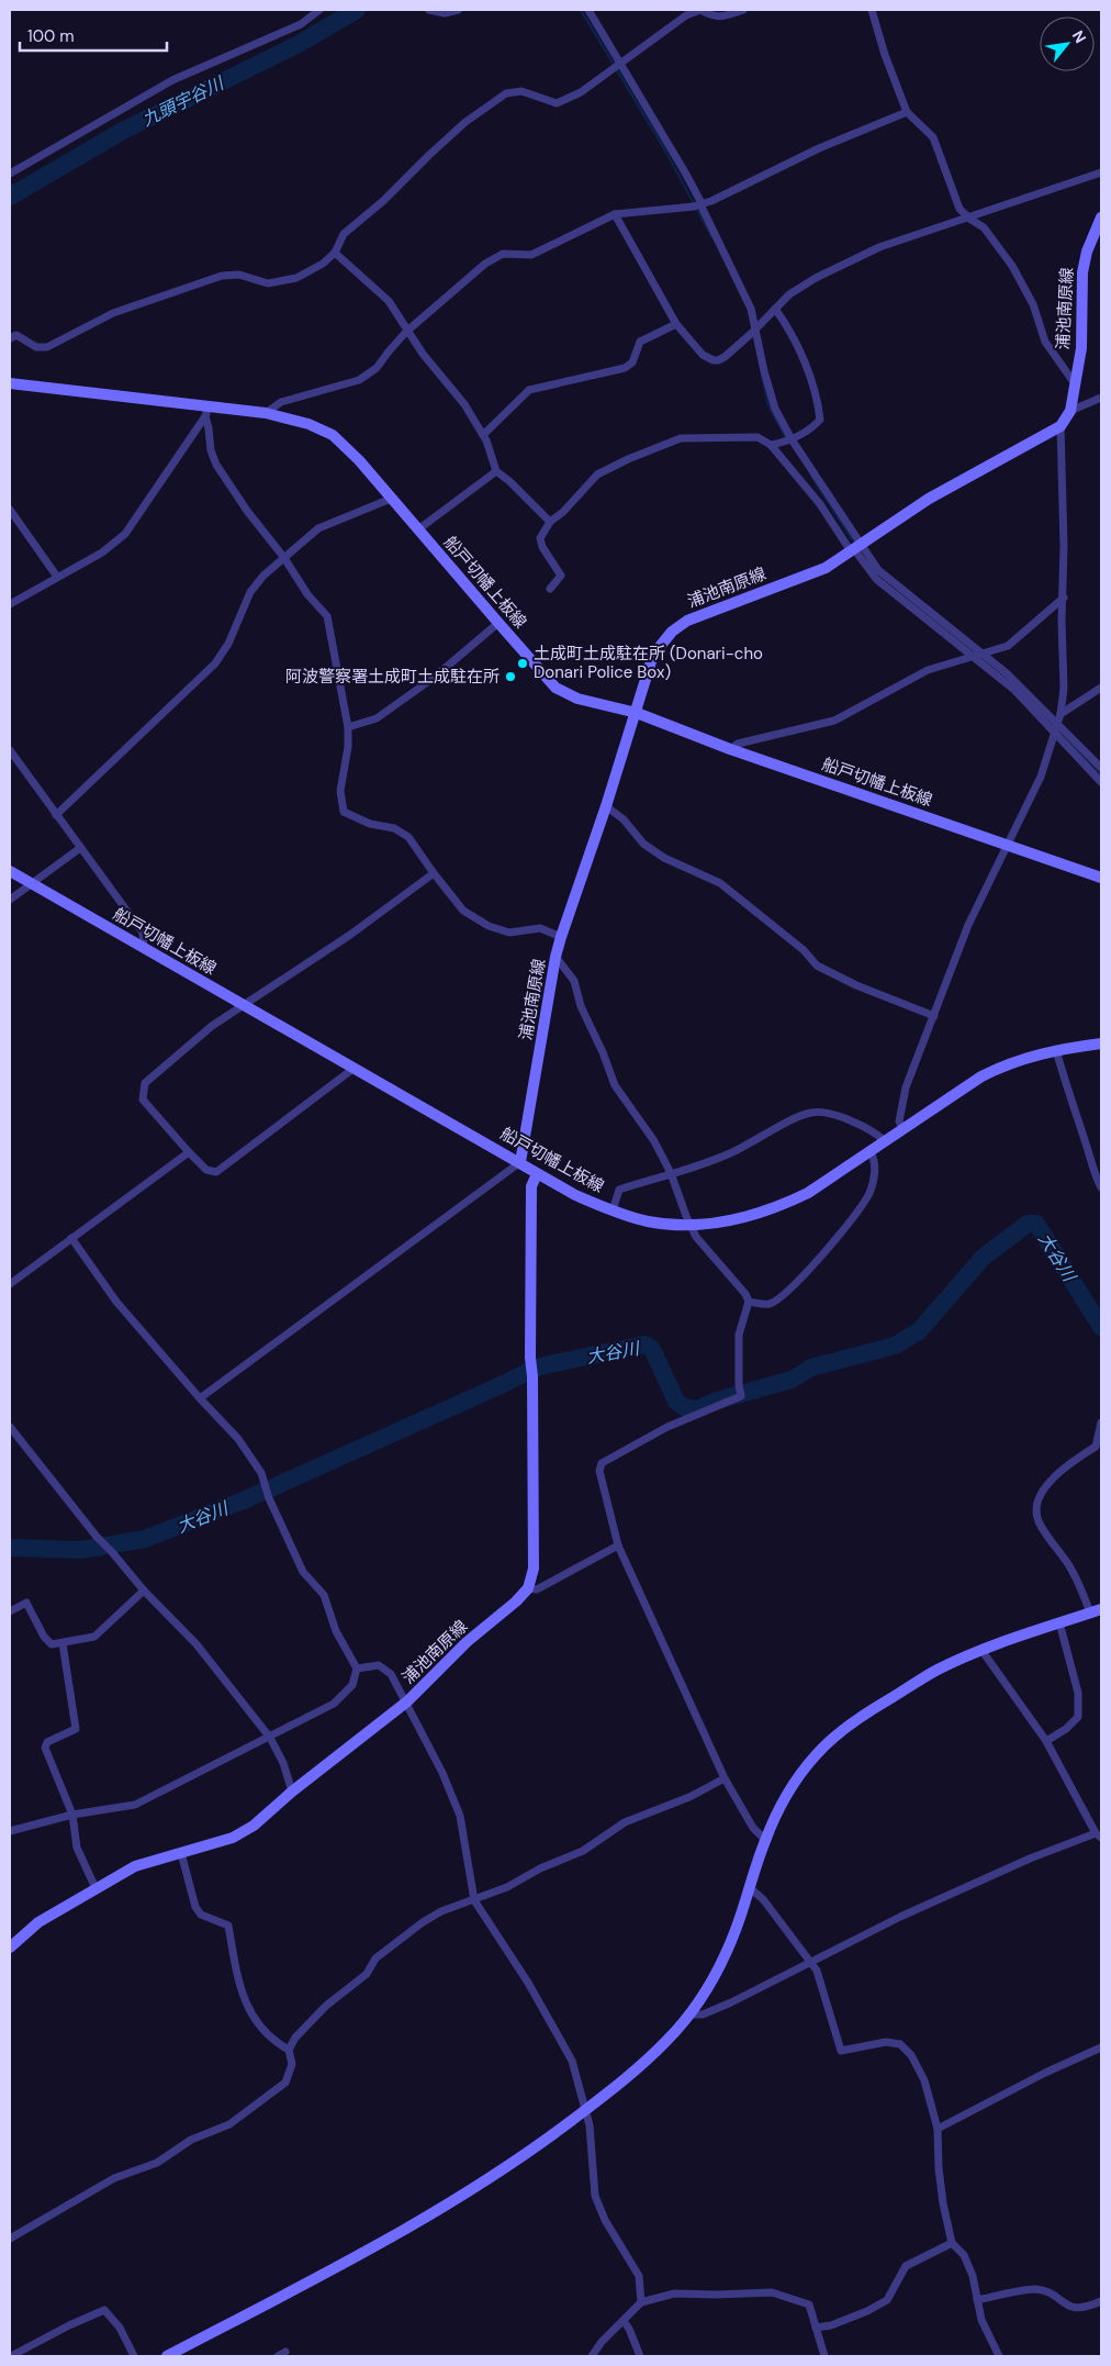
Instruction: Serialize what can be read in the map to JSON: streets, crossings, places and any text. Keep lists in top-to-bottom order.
{
  "streets": {
    "main road": ["浦池南原線", "船戸切幡上板線"]
  },
  "crossings": [
    ["浦池南原線", "船戸切幡上板線"]
  ],
  "water": ["九頭宇谷川", "大谷川"],
  "places": ["土成町土成駐在所 (Donari-cho Donari Police Box)", "阿波警察署土成町土成駐在所"],
  "scale_bar": "100 m",
  "north": "top right"
}
